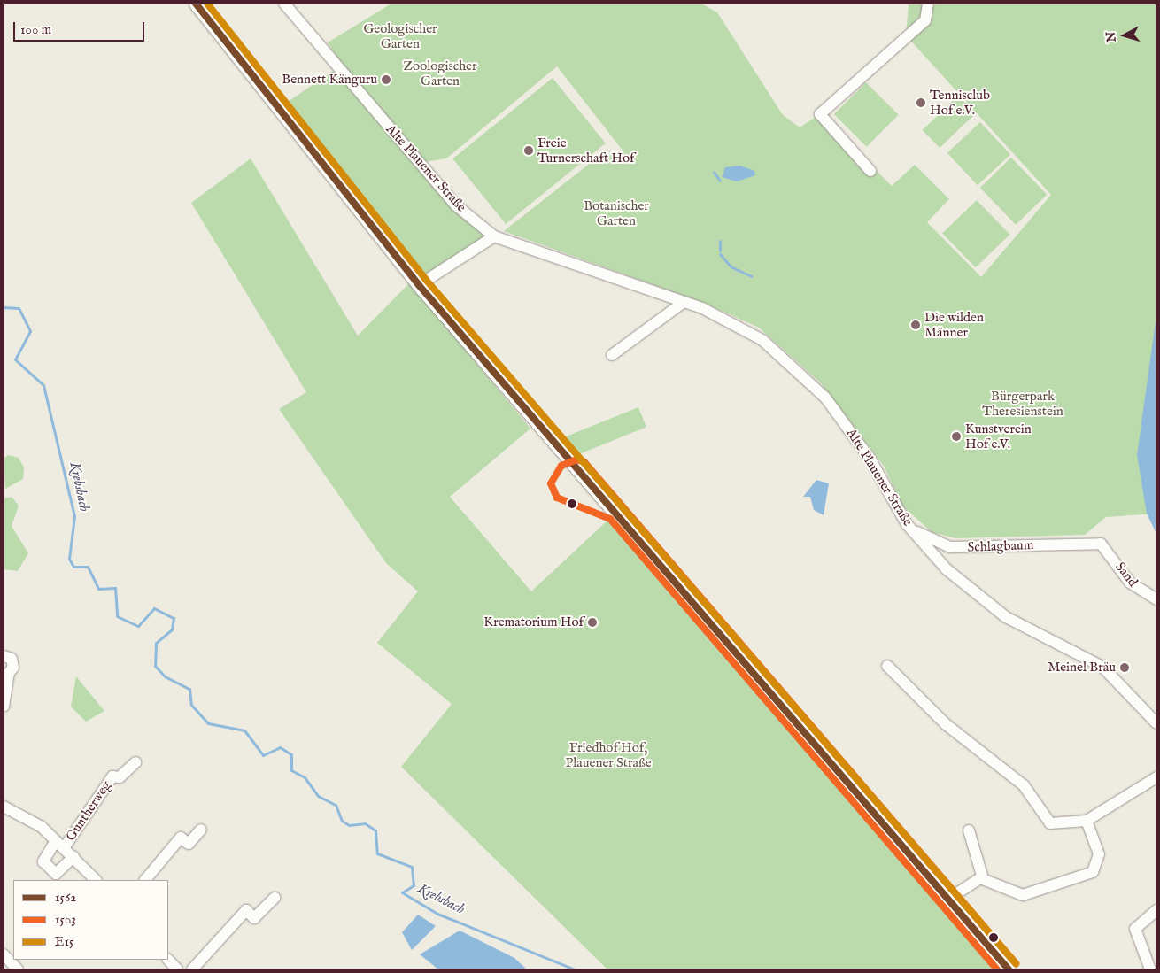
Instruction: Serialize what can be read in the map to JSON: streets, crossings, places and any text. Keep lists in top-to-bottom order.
{
  "streets": {
    "street": [
      "Alte Plauener Straße",
      "Schlagbaum",
      "Sand",
      "Guntherweg"
    ]
  },
  "crossings": [
    ["Alte Plauener Straße", "Schlagbaum"],
    ["Schlagbaum", "Sand"]
  ],
  "water": ["Krebsbach"],
  "parks": [
    "Geologischer Garten",
    "Zoologischer Garten",
    "Botanischer Garten",
    "Bürgerpark Theresienstein",
    "Friedhof Hof, Plauener Straße"
  ],
  "places": [
    "Bennett Känguru",
    "Tennisclub Hof e.V.",
    "Freie Turnerschaft Hof",
    "Die wilden Männer",
    "Kunstverein Hof e.V.",
    "Krematorium Hof",
    "Meinel Bräu"
  ],
  "lines": ["transit line 1562", "transit line E15", "transit line 1503"],
  "legend": ["1562", "1503", "E15"],
  "scale_bar": "100 m",
  "north": "left"
}
